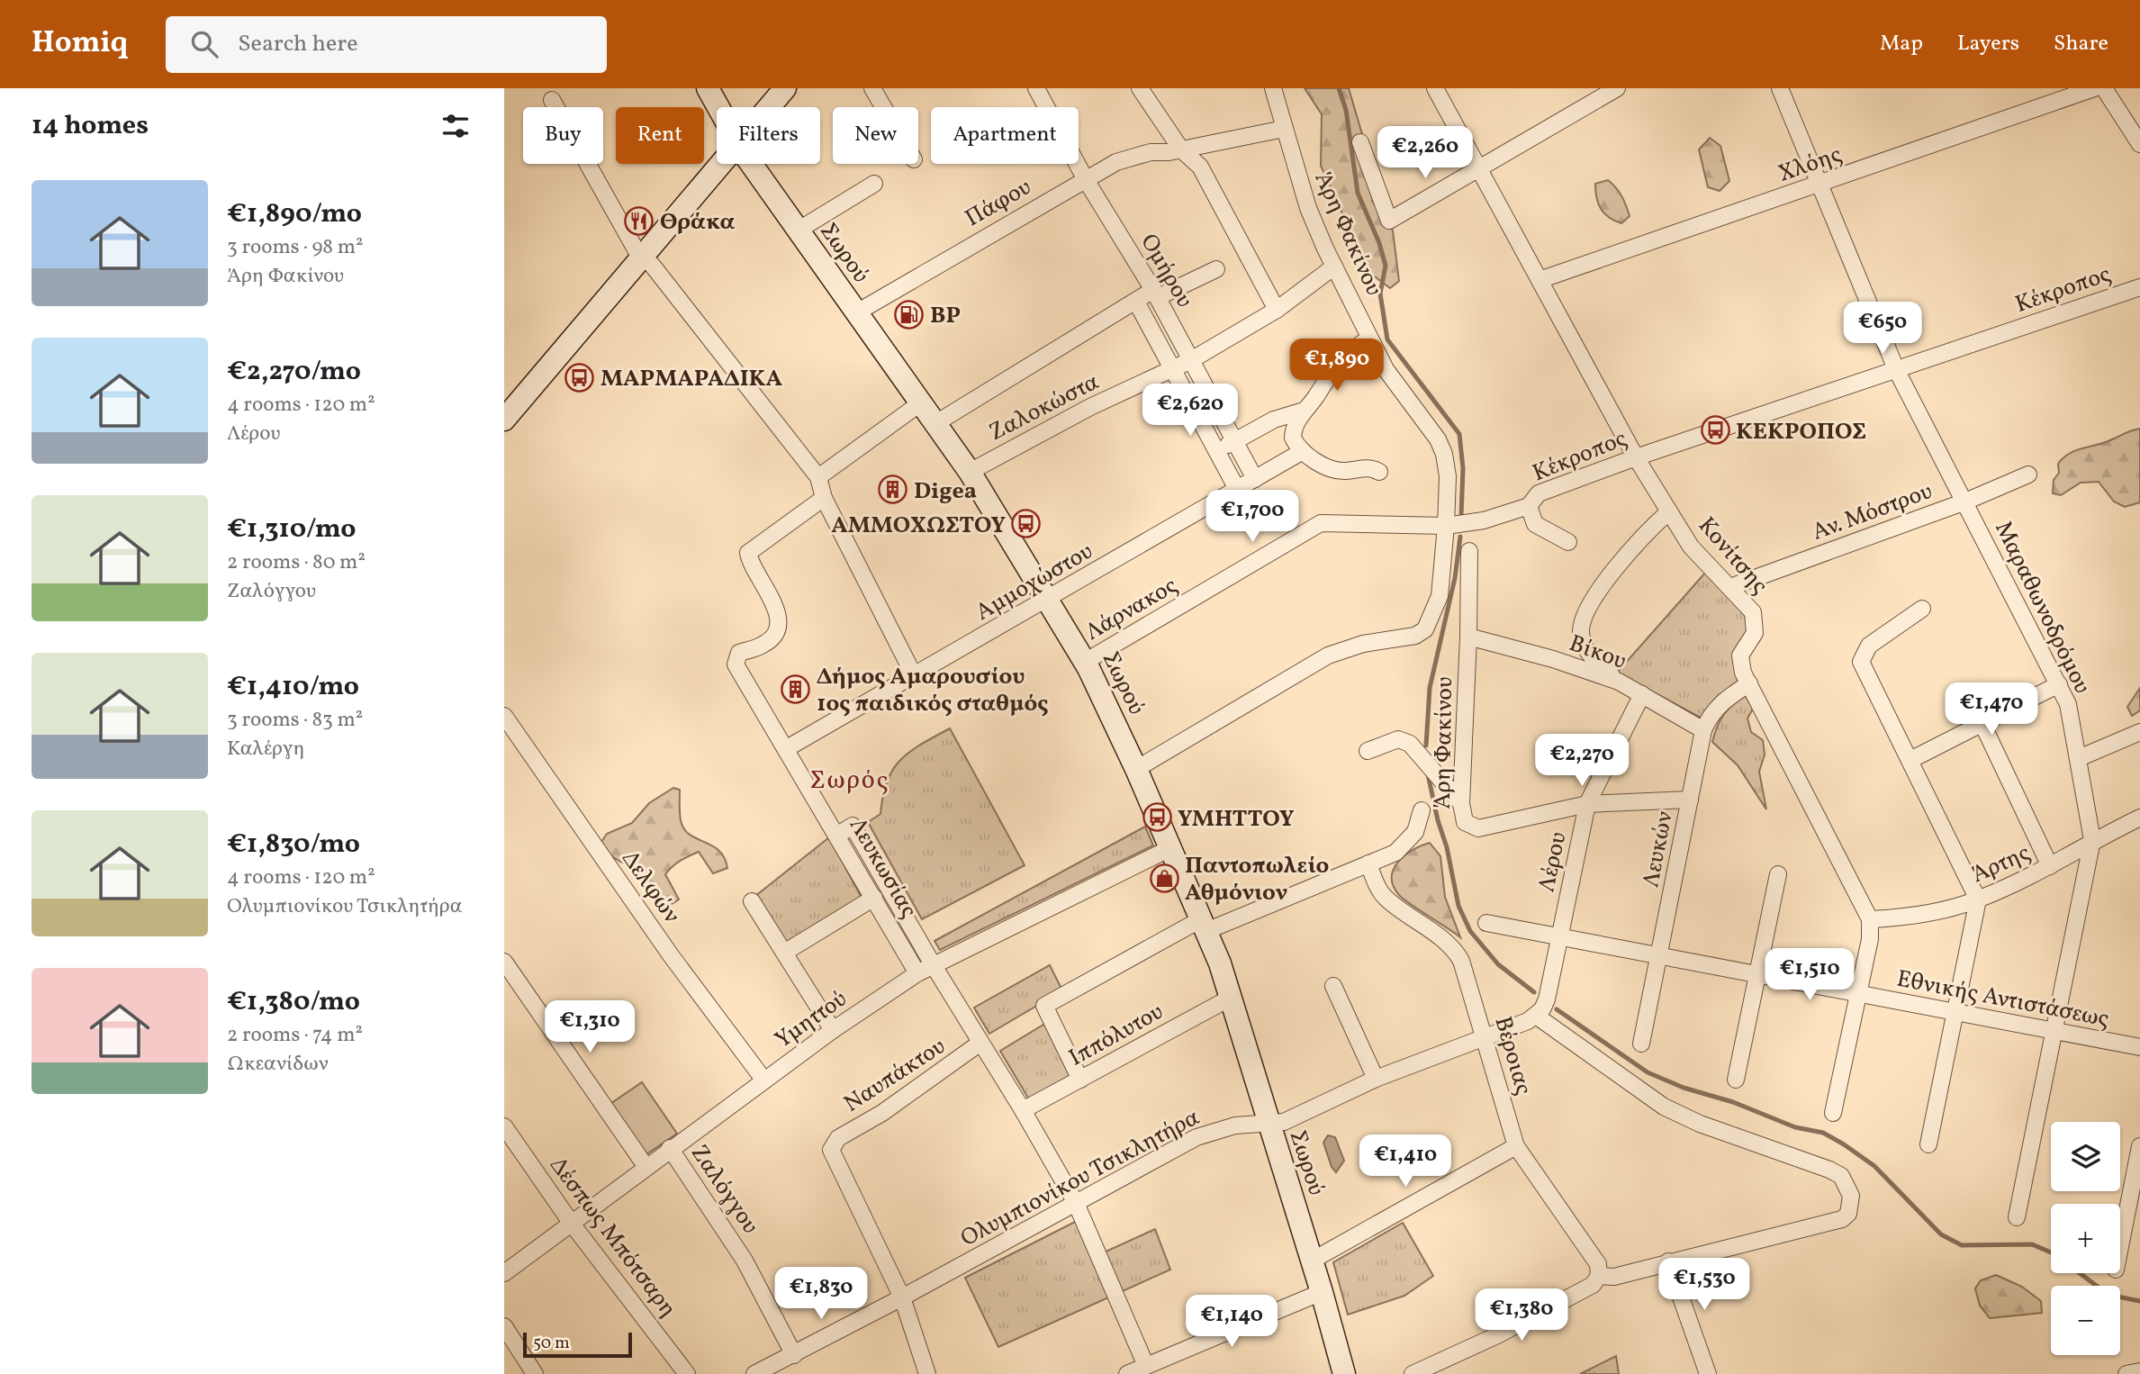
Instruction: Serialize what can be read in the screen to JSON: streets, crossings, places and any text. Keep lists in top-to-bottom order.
{
  "streets": {
    "street": [
      "Χλόης",
      "Πάφου",
      "Άρη Φακίνου",
      "Σωρού",
      "Ομήρου",
      "Κέκροπος",
      "Ζαλοκώστα",
      "Αν. Μόστρου",
      "Κονίτσης",
      "Αμμοχώστου",
      "Μαραθωνοδρόμου",
      "Λάρνακος",
      "Βίκου",
      "Λευκών",
      "Λέρου",
      "Άρτης",
      "Λευκωσίας",
      "Δελφών",
      "Εθνικής Αντιστάσεως",
      "Υμηττού",
      "Ιππόλυτου",
      "Βέροιας",
      "Ναυπάκτου",
      "Ολυμπιονίκου Τσικλητήρα",
      "Ζαλόγγου",
      "Δέσπως Μπότσαρη"
    ]
  },
  "crossings": [
    ["Χλόης", "Κονίτσης"],
    ["Χλόης", "Μαραθωνοδρόμου"],
    ["Πάφου", "Άρη Φακίνου"],
    ["Πάφου", "Σωρού"],
    ["Πάφου", "Ομήρου"],
    ["Άρη Φακίνου", "Κέκροπος"],
    ["Άρη Φακίνου", "Ζαλοκώστα"],
    ["Άρη Φακίνου", "Κονίτσης"],
    ["Άρη Φακίνου", "Λάρνακος"],
    ["Άρη Φακίνου", "Βίκου"],
    ["Άρη Φακίνου", "Λέρου"],
    ["Σωρού", "Ζαλοκώστα"],
    ["Σωρού", "Αμμοχώστου"],
    ["Σωρού", "Λάρνακος"],
    ["Σωρού", "Υμηττού"],
    ["Σωρού", "Ιππόλυτου"],
    ["Σωρού", "Ολυμπιονίκου Τσικλητήρα"],
    ["Ομήρου", "Ζαλοκώστα"],
    ["Ομήρου", "Αμμοχώστου"],
    ["Κέκροπος", "Κονίτσης"],
    ["Κέκροπος", "Μαραθωνοδρόμου"],
    ["Κέκροπος", "Λάρνακος"],
    ["Αν. Μόστρου", "Κονίτσης"],
    ["Αν. Μόστρου", "Μαραθωνοδρόμου"],
    ["Κονίτσης", "Λευκών"],
    ["Κονίτσης", "Άρτης"],
    ["Αμμοχώστου", "Λευκωσίας"],
    ["Μαραθωνοδρόμου", "Άρτης"],
    ["Μαραθωνοδρόμου", "Εθνικής Αντιστάσεως"],
    ["Βίκου", "Λευκών"],
    ["Βίκου", "Λέρου"],
    ["Λευκών", "Εθνικής Αντιστάσεως"],
    ["Λέρου", "Εθνικής Αντιστάσεως"],
    ["Λευκωσίας", "Υμηττού"],
    ["Δελφών", "Υμηττού"],
    ["Υμηττού", "Ζαλόγγου"],
    ["Υμηττού", "Δέσπως Μπότσαρη"],
    ["Βέροιας", "Ολυμπιονίκου Τσικλητήρα"],
    ["Ναυπάκτου", "Ολυμπιονίκου Τσικλητήρα"],
    ["Ολυμπιονίκου Τσικλητήρα", "Ζαλόγγου"]
  ],
  "districts": ["Σωρός"],
  "places": {
    "restaurant": ["Θράκα"],
    "fuel station": ["BP"],
    "bus stop": [
      "ΜΑΡΜΑΡΑΔΙΚΑ",
      "ΚΕΚΡΟΠΟΣ",
      "ΑΜΜΟΧΩΣΤΟΥ",
      "YMHTTOY"
    ],
    "building": ["Digea", "Δήμος Αμαρουσίου 1ος παιδικός σταθμός"],
    "shop": ["Παντοπωλείο Αθμόνιον"]
  },
  "scale_bar": "50 m",
  "page": {
    "header": "Homiq",
    "search": "Search here",
    "nav": ["Map", "Layers", "Share"],
    "heading": "14 homes",
    "chip": [
      "Buy",
      "Rent",
      "Filters",
      "New",
      "Apartment"
    ],
    "price": [
      "€2,260",
      "€650",
      "€1,890",
      "€2,620",
      "€1,700",
      "€1,470",
      "€2,270",
      "€1,510",
      "€1,310",
      "€1,410",
      "€1,530",
      "€1,830",
      "€1,380",
      "€1,140"
    ],
    "list": [
      {
        "name": "€1,890/mo",
        "note": "3 rooms · 98 m² · Άρη Φακίνου"
      },
      {
        "name": "€2,270/mo",
        "note": "4 rooms · 120 m² · Λέρου"
      },
      {
        "name": "€1,310/mo",
        "note": "2 rooms · 80 m² · Ζαλόγγου"
      },
      {
        "name": "€1,410/mo",
        "note": "3 rooms · 83 m² · Καλέργη"
      },
      {
        "name": "€1,830/mo",
        "note": "4 rooms · 120 m² · Ολυμπιονίκου Τσικλητήρα"
      },
      {
        "name": "€1,380/mo",
        "note": "2 rooms · 74 m² · Ωκεανίδων"
      }
    ],
    "map_buttons": ["+", "−"],
    "scale": "50 m"
  }
}
